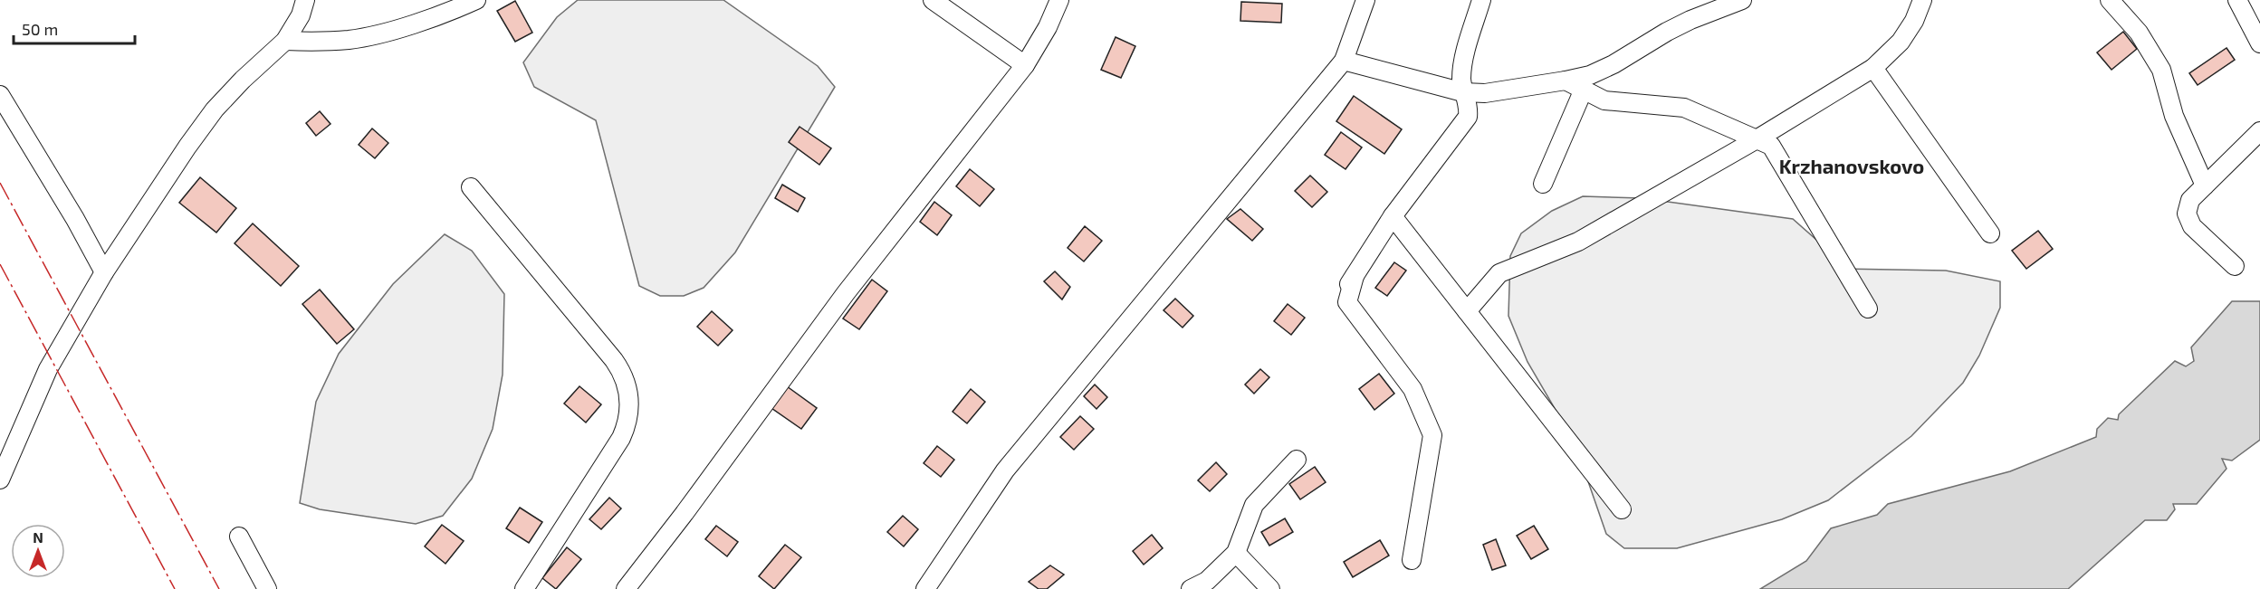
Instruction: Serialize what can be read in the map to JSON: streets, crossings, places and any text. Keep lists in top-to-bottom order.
{
  "districts": ["Krzhanovskovo"],
  "scale_bar": "50 m",
  "north": "top"
}
